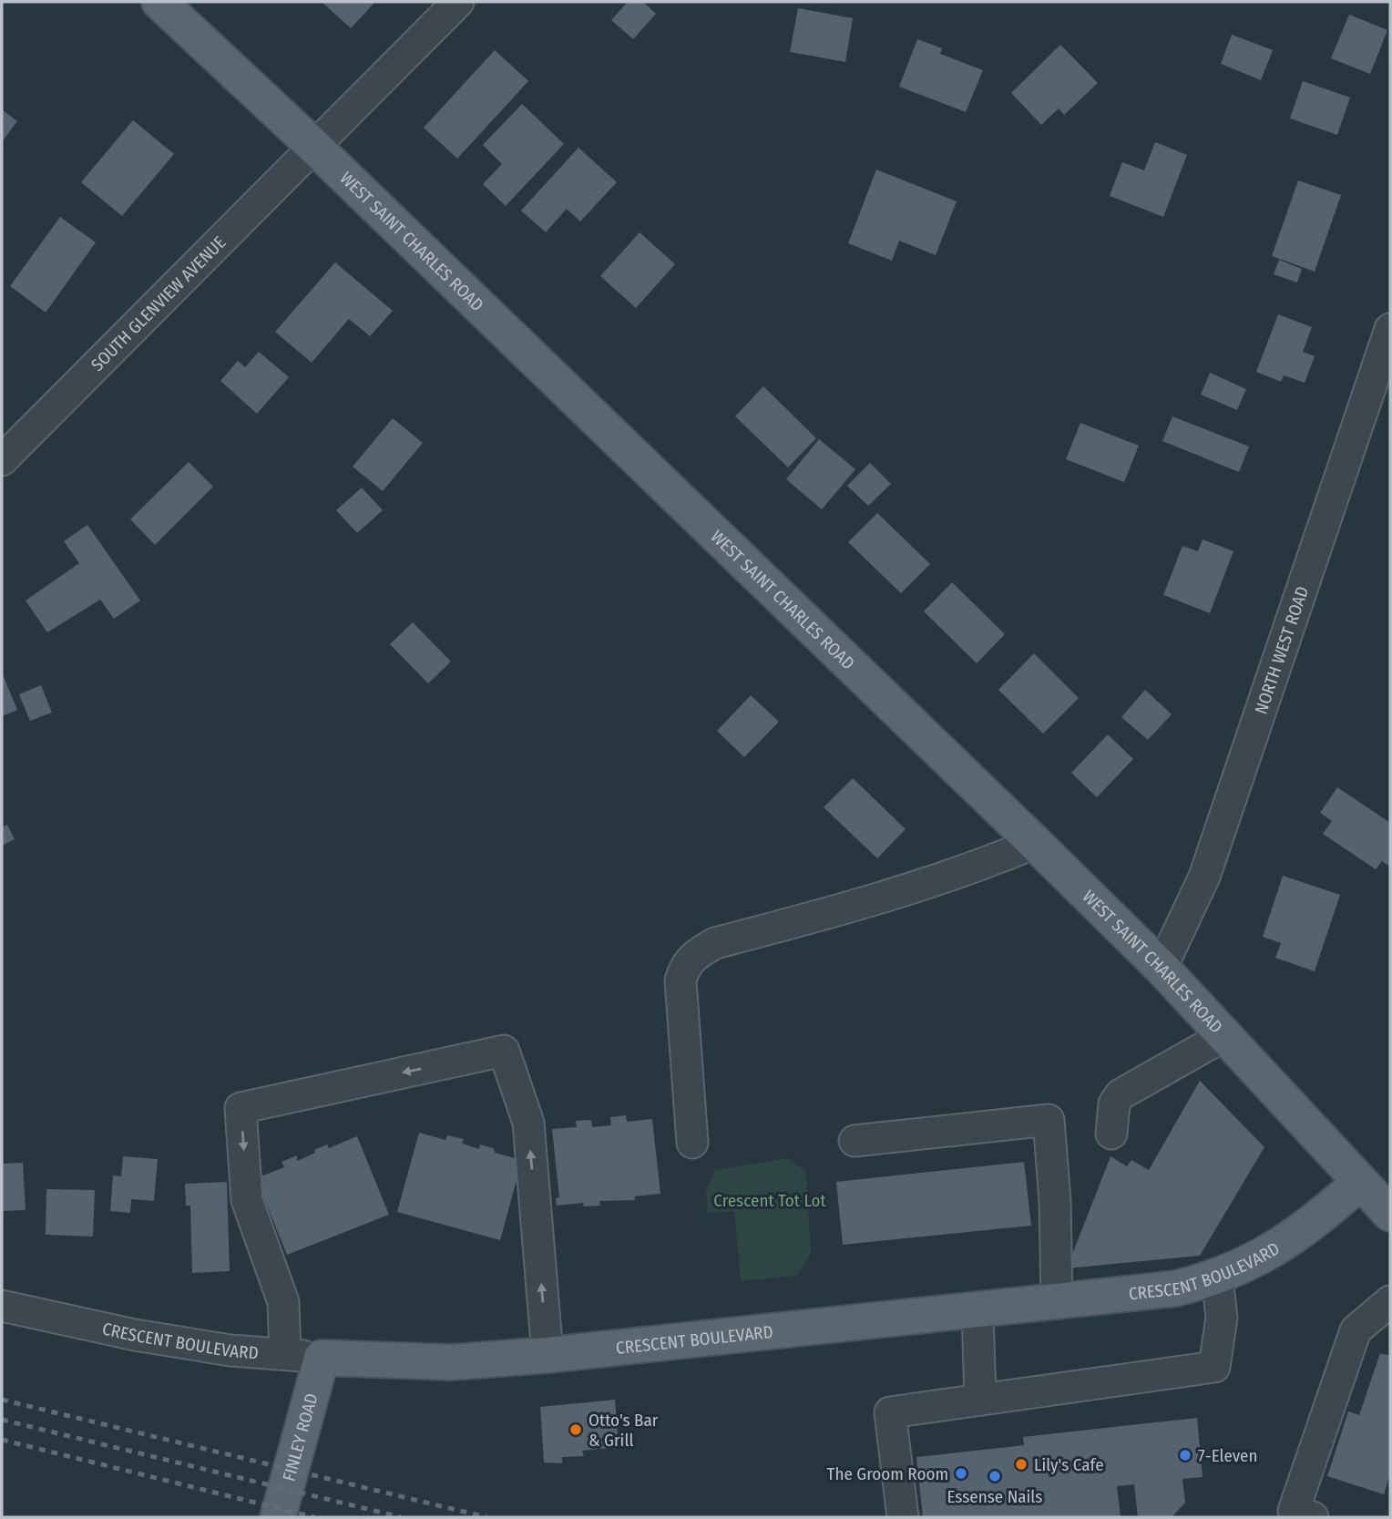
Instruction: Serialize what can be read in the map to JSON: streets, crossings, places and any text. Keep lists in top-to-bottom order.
{
  "streets": {
    "main road": ["WEST SAINT CHARLES ROAD", "CRESCENT BOULEVARD", "FINLEY ROAD"],
    "street": ["SOUTH GLENVIEW AVENUE", "NORTH WEST ROAD"]
  },
  "crossings": [
    ["WEST SAINT CHARLES ROAD", "SOUTH GLENVIEW AVENUE"],
    ["WEST SAINT CHARLES ROAD", "NORTH WEST ROAD"],
    ["WEST SAINT CHARLES ROAD", "CRESCENT BOULEVARD"],
    ["CRESCENT BOULEVARD", "FINLEY ROAD"]
  ],
  "parks": ["Crescent Tot Lot"],
  "places": [
    "Otto's Bar & Grill",
    "7-Eleven",
    "Lily's Cafe",
    "The Groom Room",
    "Essense Nails"
  ]
}
